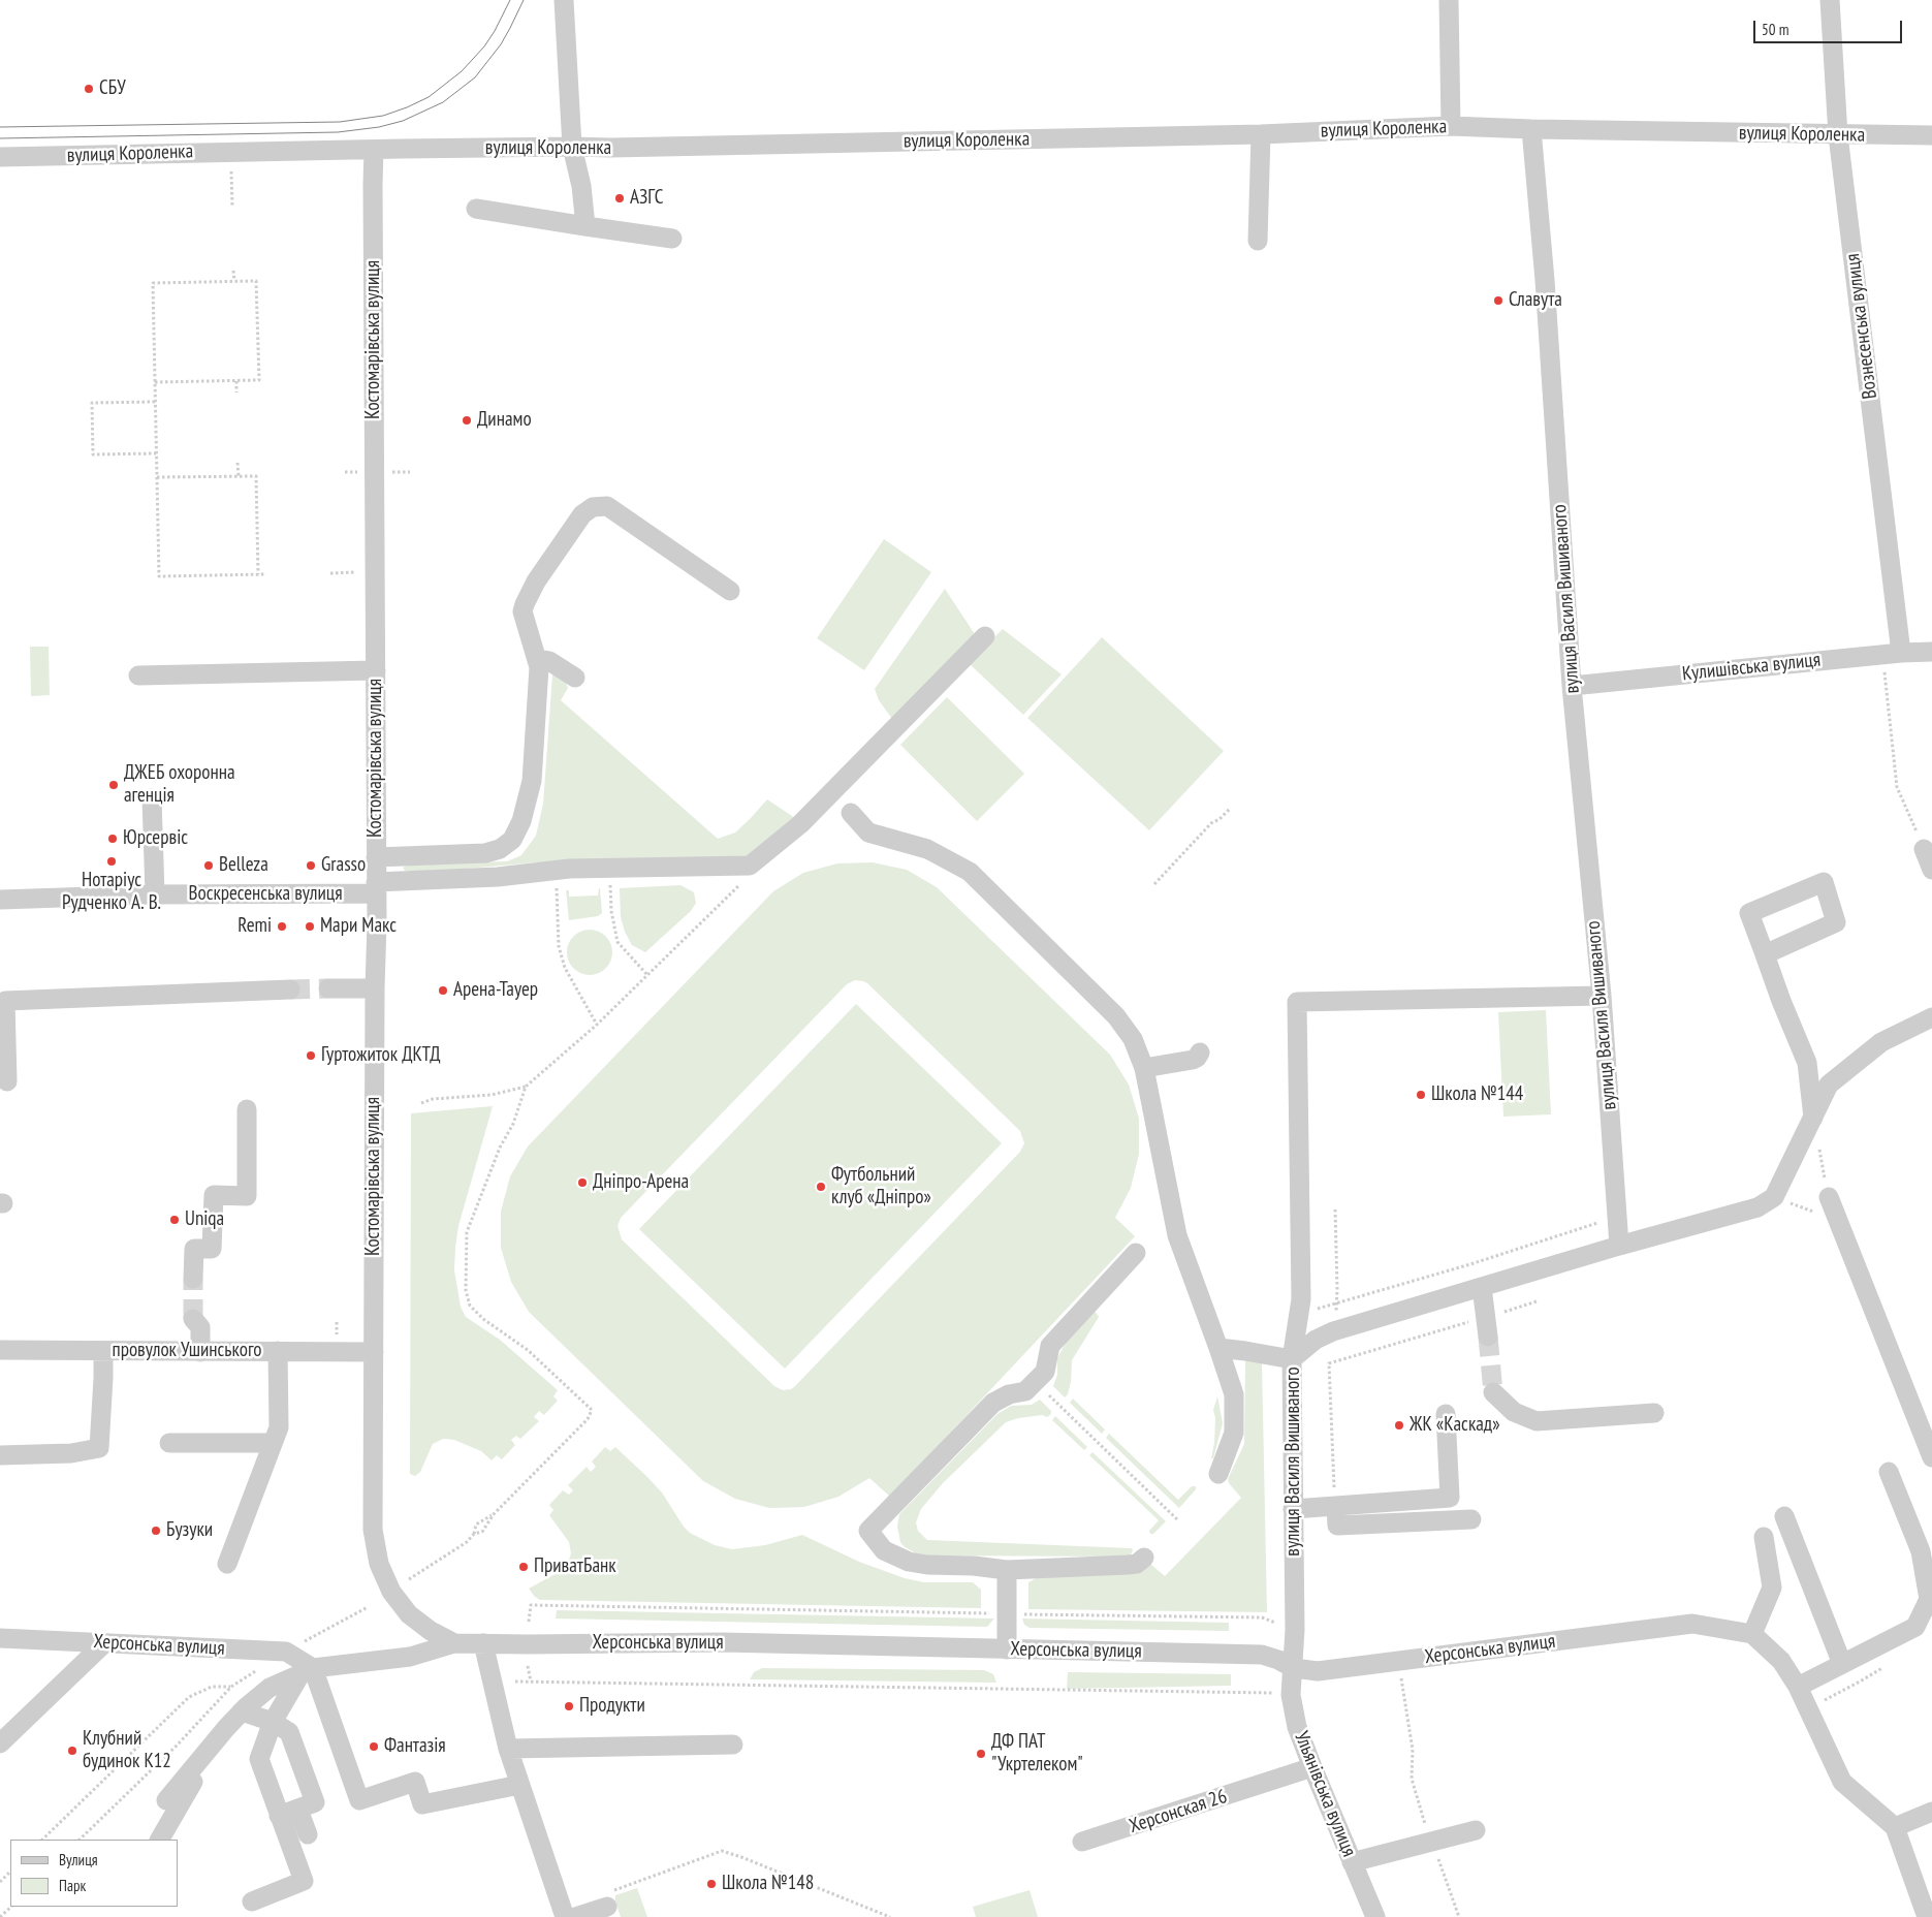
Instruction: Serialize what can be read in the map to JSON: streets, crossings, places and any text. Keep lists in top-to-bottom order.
{
  "streets": {
    "street": [
      "вулиця Короленка",
      "Вознесенська вулиця",
      "Костомарівська вулиця",
      "вулиця Василя Вишиваного",
      "Кулишівська вулиця",
      "Воскресенська вулиця",
      "провулок Ушинського",
      "Херсонська вулиця",
      "Ульянівська вулиця",
      "Херсонская 26"
    ]
  },
  "crossings": [
    ["вулиця Короленка", "Вознесенська вулиця"],
    ["вулиця Короленка", "Костомарівська вулиця"],
    ["вулиця Короленка", "вулиця Василя Вишиваного"],
    ["Вознесенська вулиця", "Кулишівська вулиця"],
    ["Костомарівська вулиця", "Воскресенська вулиця"],
    ["Костомарівська вулиця", "провулок Ушинського"],
    ["Костомарівська вулиця", "Херсонська вулиця"],
    ["вулиця Василя Вишиваного", "Кулишівська вулиця"],
    ["вулиця Василя Вишиваного", "Херсонська вулиця"],
    ["вулиця Василя Вишиваного", "Ульянівська вулиця"],
    ["Херсонська вулиця", "Ульянівська вулиця"],
    ["Ульянівська вулиця", "Херсонская 26"]
  ],
  "places": [
    "СБУ",
    "АЗГС",
    "Славута",
    "Динамо",
    "ДЖЕБ охоронна агенція",
    "Юрсервіс",
    "Нотаріус Рудченко А. В.",
    "Belleza",
    "Grasso",
    "Remi",
    "Мари Макс",
    "Арена-Тауер",
    "Гуртожиток ДКТД",
    "Школа №144",
    "Дніпро-Арена",
    "Футбольний клуб «Дніпро»",
    "Uniqa",
    "ЖК «Каскад»",
    "Бузуки",
    "ПриватБанк",
    "Продукти",
    "Фантазія",
    "Клубний будинок К12",
    "ДФ ПАТ \"Укртелеком\"",
    "Школа №148"
  ],
  "legend": ["Вулиця", "Парк"],
  "scale_bar": "50 m"
}
